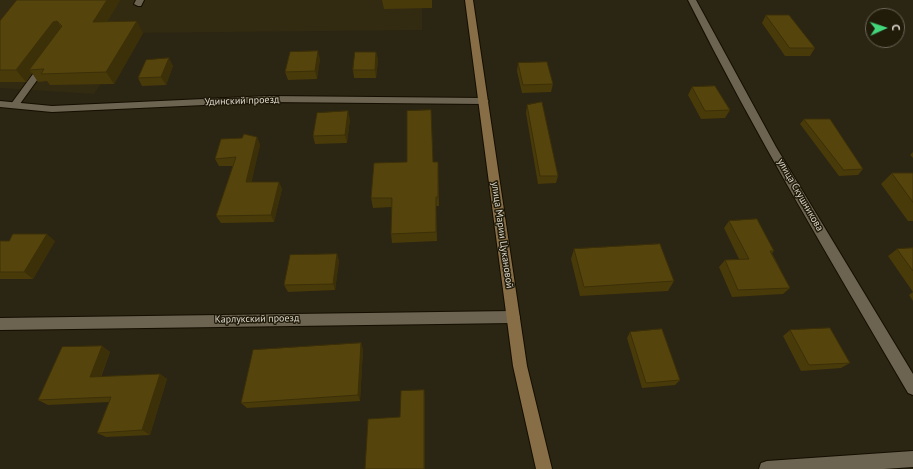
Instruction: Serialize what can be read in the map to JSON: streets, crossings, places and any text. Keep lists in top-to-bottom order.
{
  "streets": {
    "street": [
      "Удинский проезд",
      "улица Скушникова",
      "улица Марии Цукановой",
      "Карлукский проезд"
    ]
  },
  "crossings": [
    ["Удинский проезд", "улица Марии Цукановой"],
    ["улица Марии Цукановой", "Карлукский проезд"]
  ],
  "north": "right"
}
